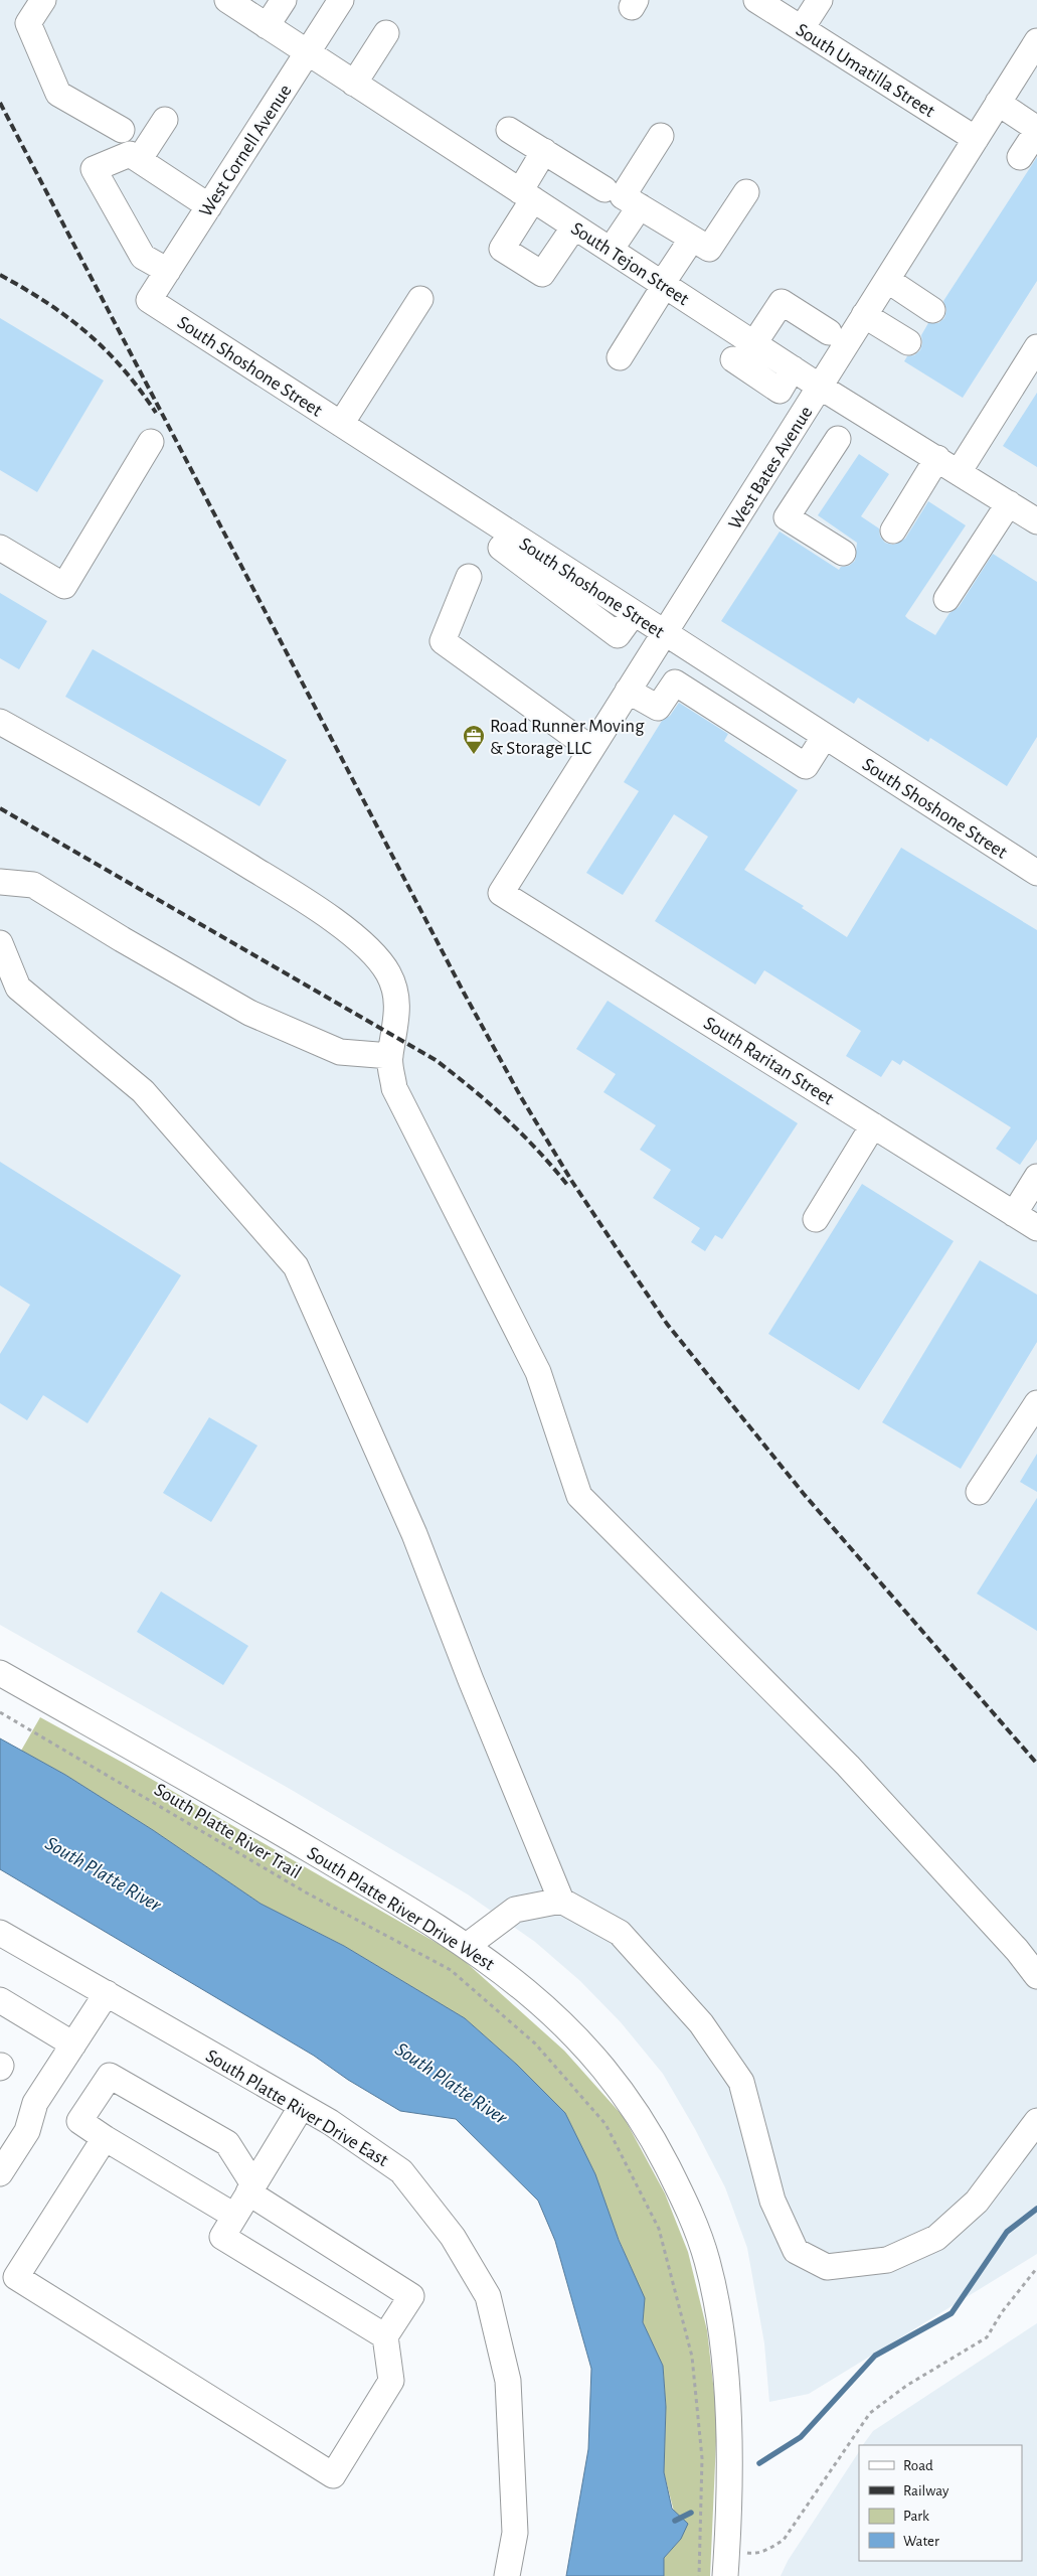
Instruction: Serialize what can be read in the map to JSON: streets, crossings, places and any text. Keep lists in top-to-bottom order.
{
  "streets": {
    "street": [
      "South Umatilla Street",
      "West Cornell Avenue",
      "South Tejon Street",
      "South Shoshone Street",
      "West Bates Avenue",
      "South Raritan Street",
      "South Platte River Drive West",
      "South Platte River Drive East"
    ],
    "path": ["South Platte River Trail"]
  },
  "crossings": [
    ["South Umatilla Street", "West Bates Avenue"],
    ["West Cornell Avenue", "South Tejon Street"],
    ["West Cornell Avenue", "South Shoshone Street"],
    ["South Tejon Street", "West Bates Avenue"],
    ["South Shoshone Street", "West Bates Avenue"],
    ["West Bates Avenue", "South Raritan Street"]
  ],
  "water": ["South Platte River"],
  "places": {
    "office": ["Road Runner Moving & Storage LLC"]
  },
  "legend": [
    "Road",
    "Railway",
    "Park",
    "Water"
  ]
}
